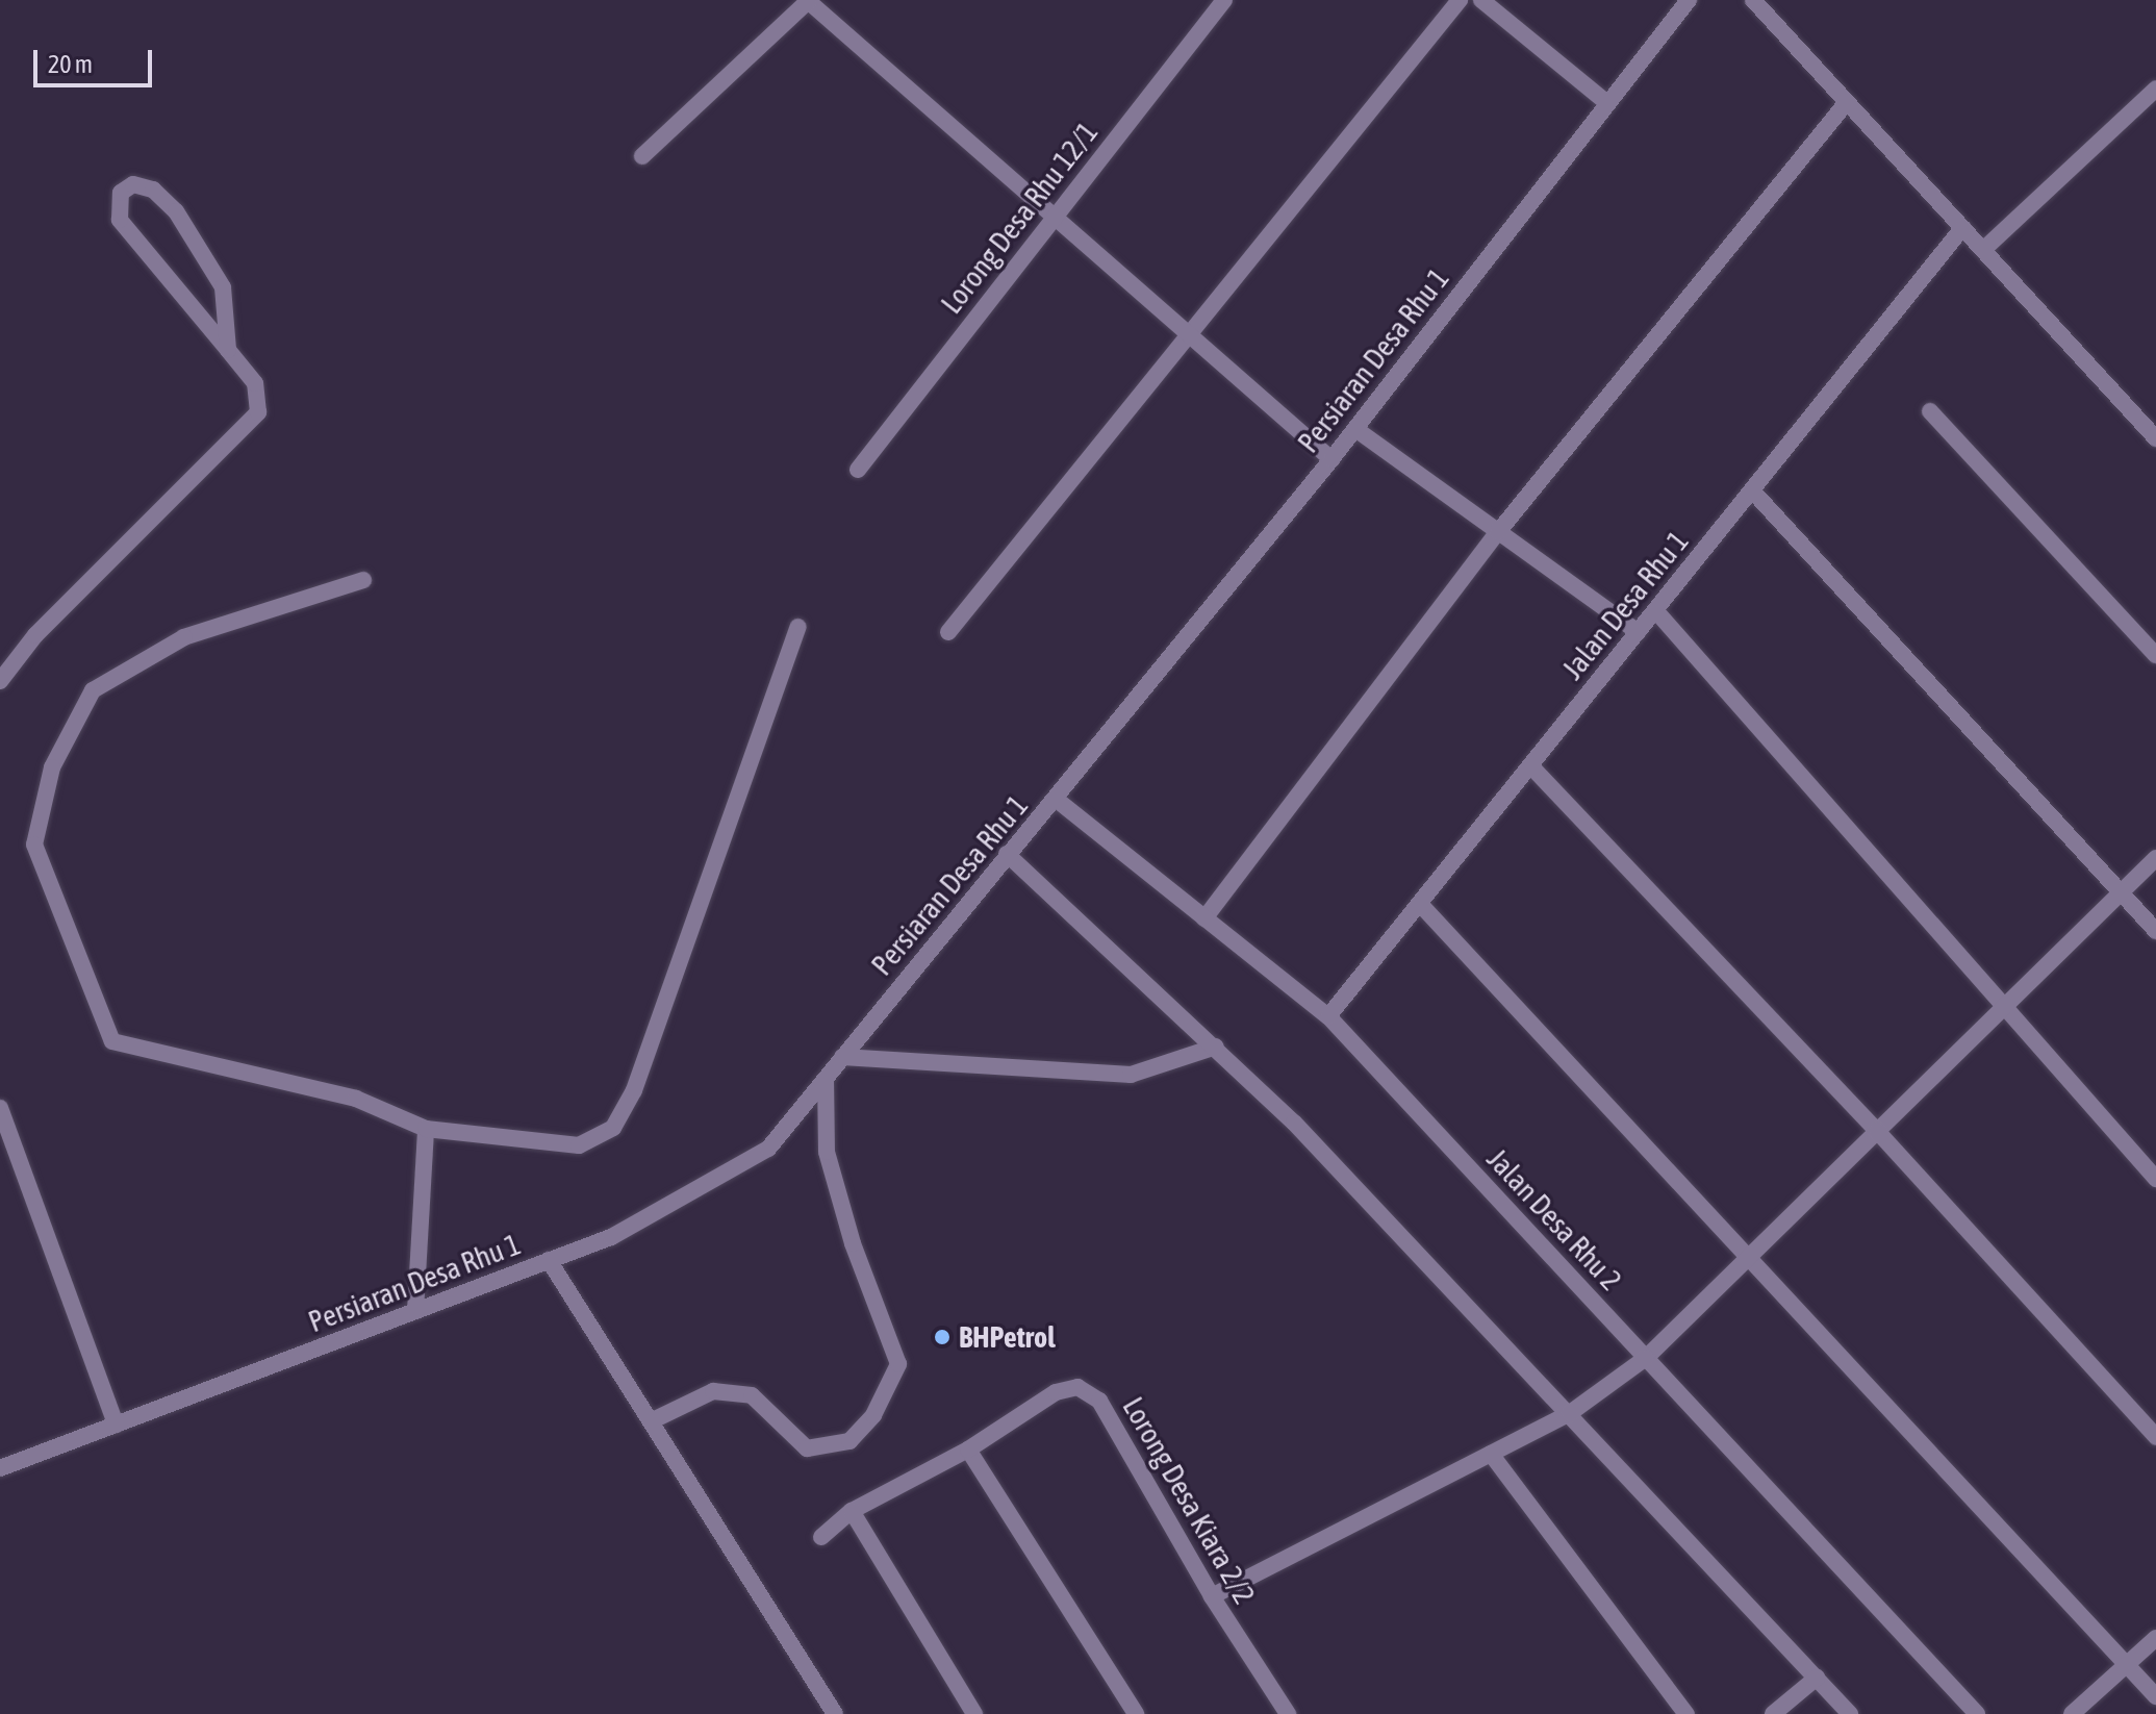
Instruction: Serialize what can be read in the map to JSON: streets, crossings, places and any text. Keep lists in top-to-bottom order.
{
  "streets": {
    "street": [
      "Lorong Desa Rhu 12/1",
      "Persiaran Desa Rhu 1",
      "Jalan Desa Rhu 1",
      "Jalan Desa Rhu 2",
      "Lorong Desa Kiara 2/2"
    ]
  },
  "crossings": [
    ["Persiaran Desa Rhu 1", "Jalan Desa Rhu 2"],
    ["Jalan Desa Rhu 1", "Jalan Desa Rhu 2"]
  ],
  "places": ["BHPetrol"],
  "scale_bar": "20 m"
}
